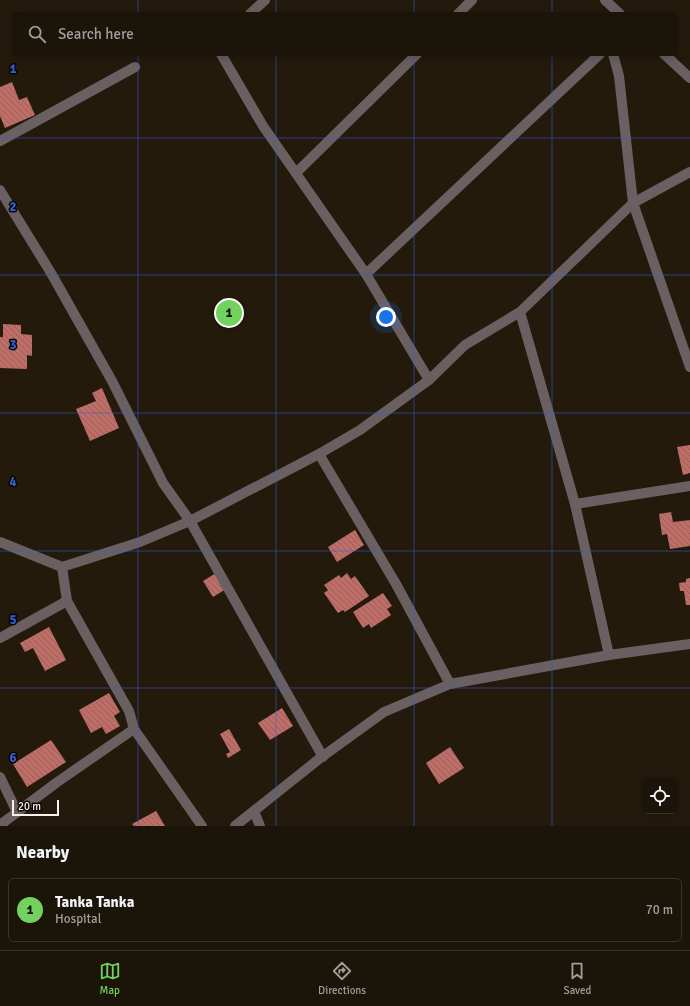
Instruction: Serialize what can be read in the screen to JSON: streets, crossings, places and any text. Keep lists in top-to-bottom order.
{
  "scale_bar": "20 m",
  "page": {
    "search": "Search here",
    "pins": "1",
    "scale": "20 m",
    "heading": "Nearby",
    "list": [
      {
        "mark": "1",
        "name": "Tanka Tanka",
        "note": "Hospital",
        "value": "70 m"
      }
    ],
    "nav": ["Map", "Directions", "Saved"]
  },
  "grid": {
    "rows": [
      "1",
      "2",
      "3",
      "4",
      "5",
      "6"
    ]
  }
}
